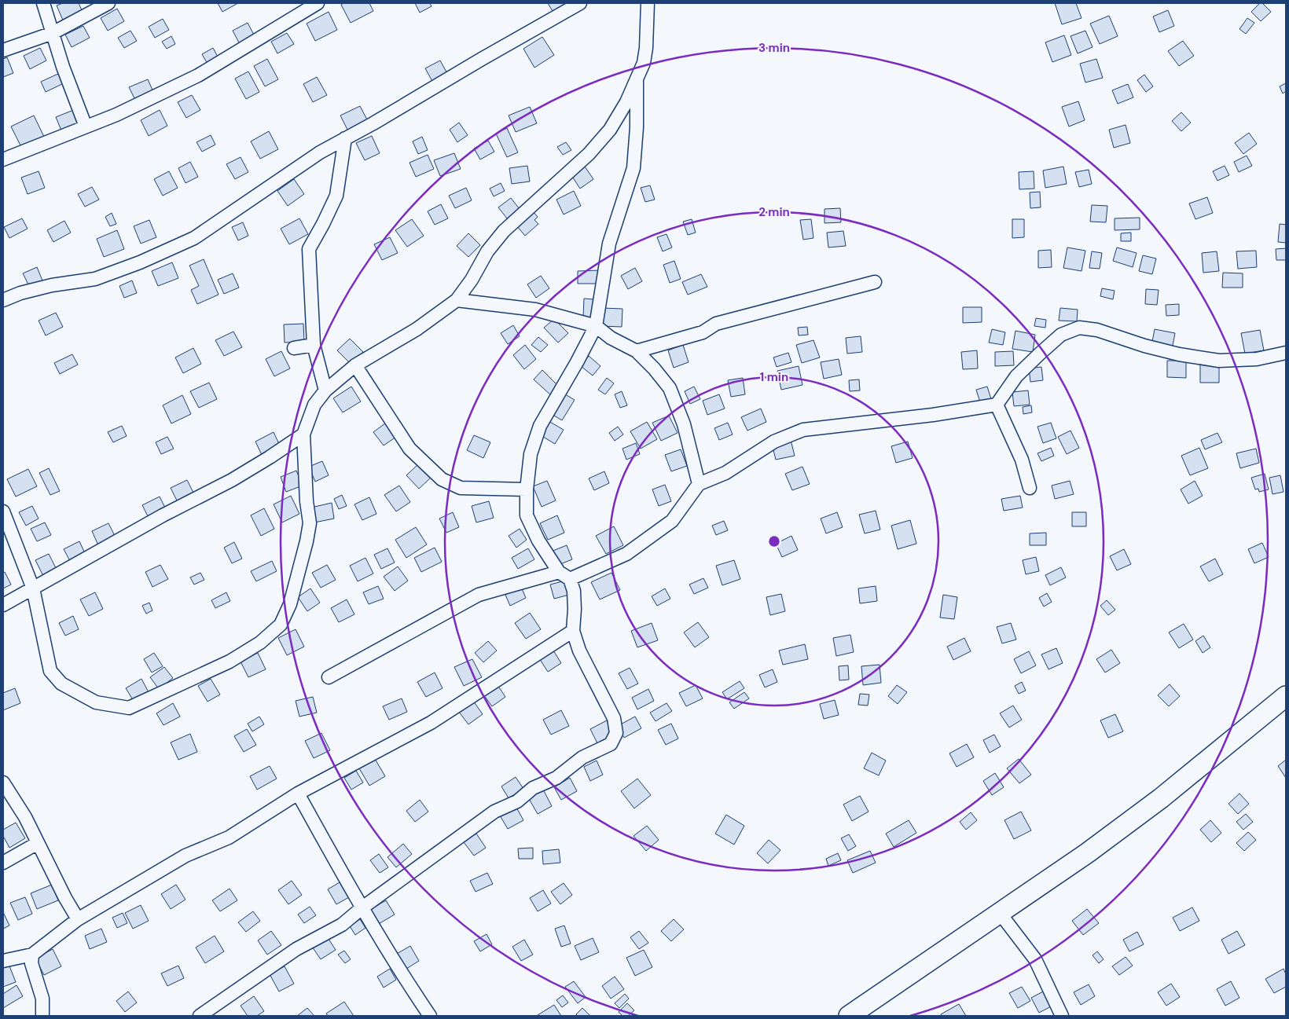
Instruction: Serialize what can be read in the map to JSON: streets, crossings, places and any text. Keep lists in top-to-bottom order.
{
  "rings": ["3 min", "2 min", "1 min"]
}
